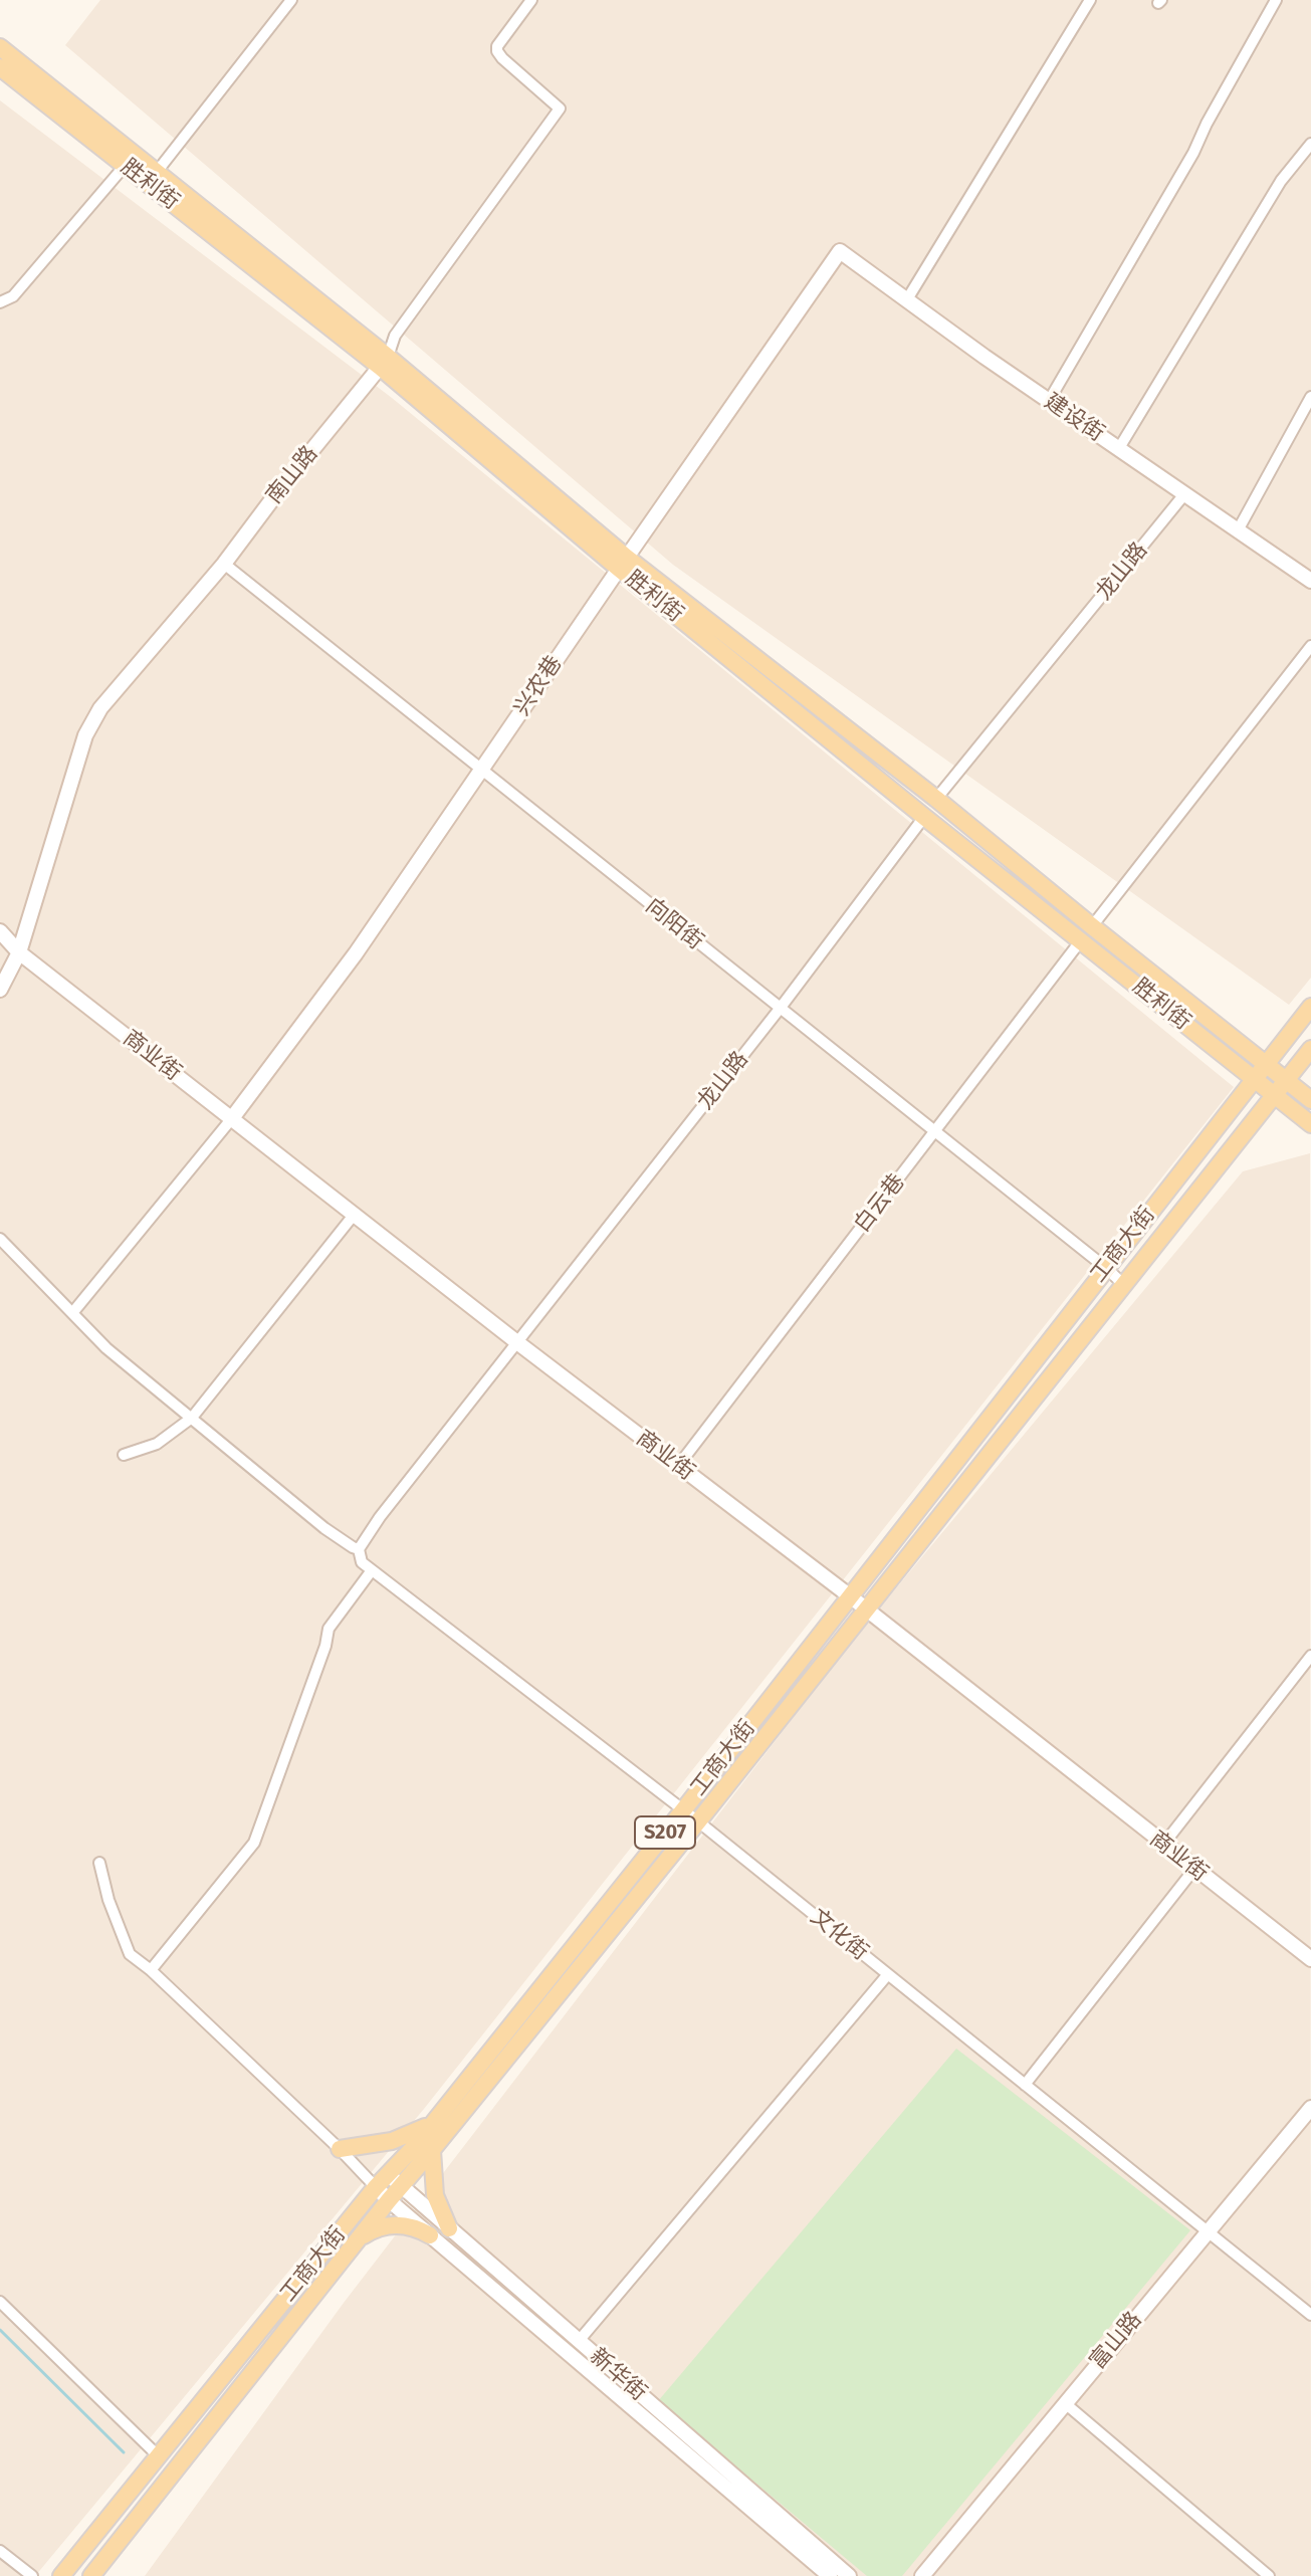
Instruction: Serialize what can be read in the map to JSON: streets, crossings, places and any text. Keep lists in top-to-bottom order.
{
  "streets": {
    "main road": ["胜利街", "工商大街", "S207"],
    "street": [
      "建设街",
      "南山路",
      "龙山路",
      "兴农巷",
      "向阳街",
      "商业街",
      "白云巷",
      "文化街",
      "富山路",
      "新华街"
    ]
  },
  "crossings": [
    ["胜利街", "南山路"],
    ["胜利街", "龙山路"],
    ["胜利街", "兴农巷"],
    ["胜利街", "白云巷"],
    ["胜利街", "工商大街"],
    ["建设街", "龙山路"],
    ["建设街", "兴农巷"],
    ["南山路", "向阳街"],
    ["南山路", "商业街"],
    ["龙山路", "向阳街"],
    ["龙山路", "商业街"],
    ["龙山路", "文化街"],
    ["兴农巷", "向阳街"],
    ["兴农巷", "商业街"],
    ["向阳街", "白云巷"],
    ["向阳街", "工商大街"],
    ["商业街", "白云巷"],
    ["商业街", "工商大街"],
    ["工商大街", "文化街"],
    ["工商大街", "新华街"],
    ["文化街", "富山路"]
  ]
}
